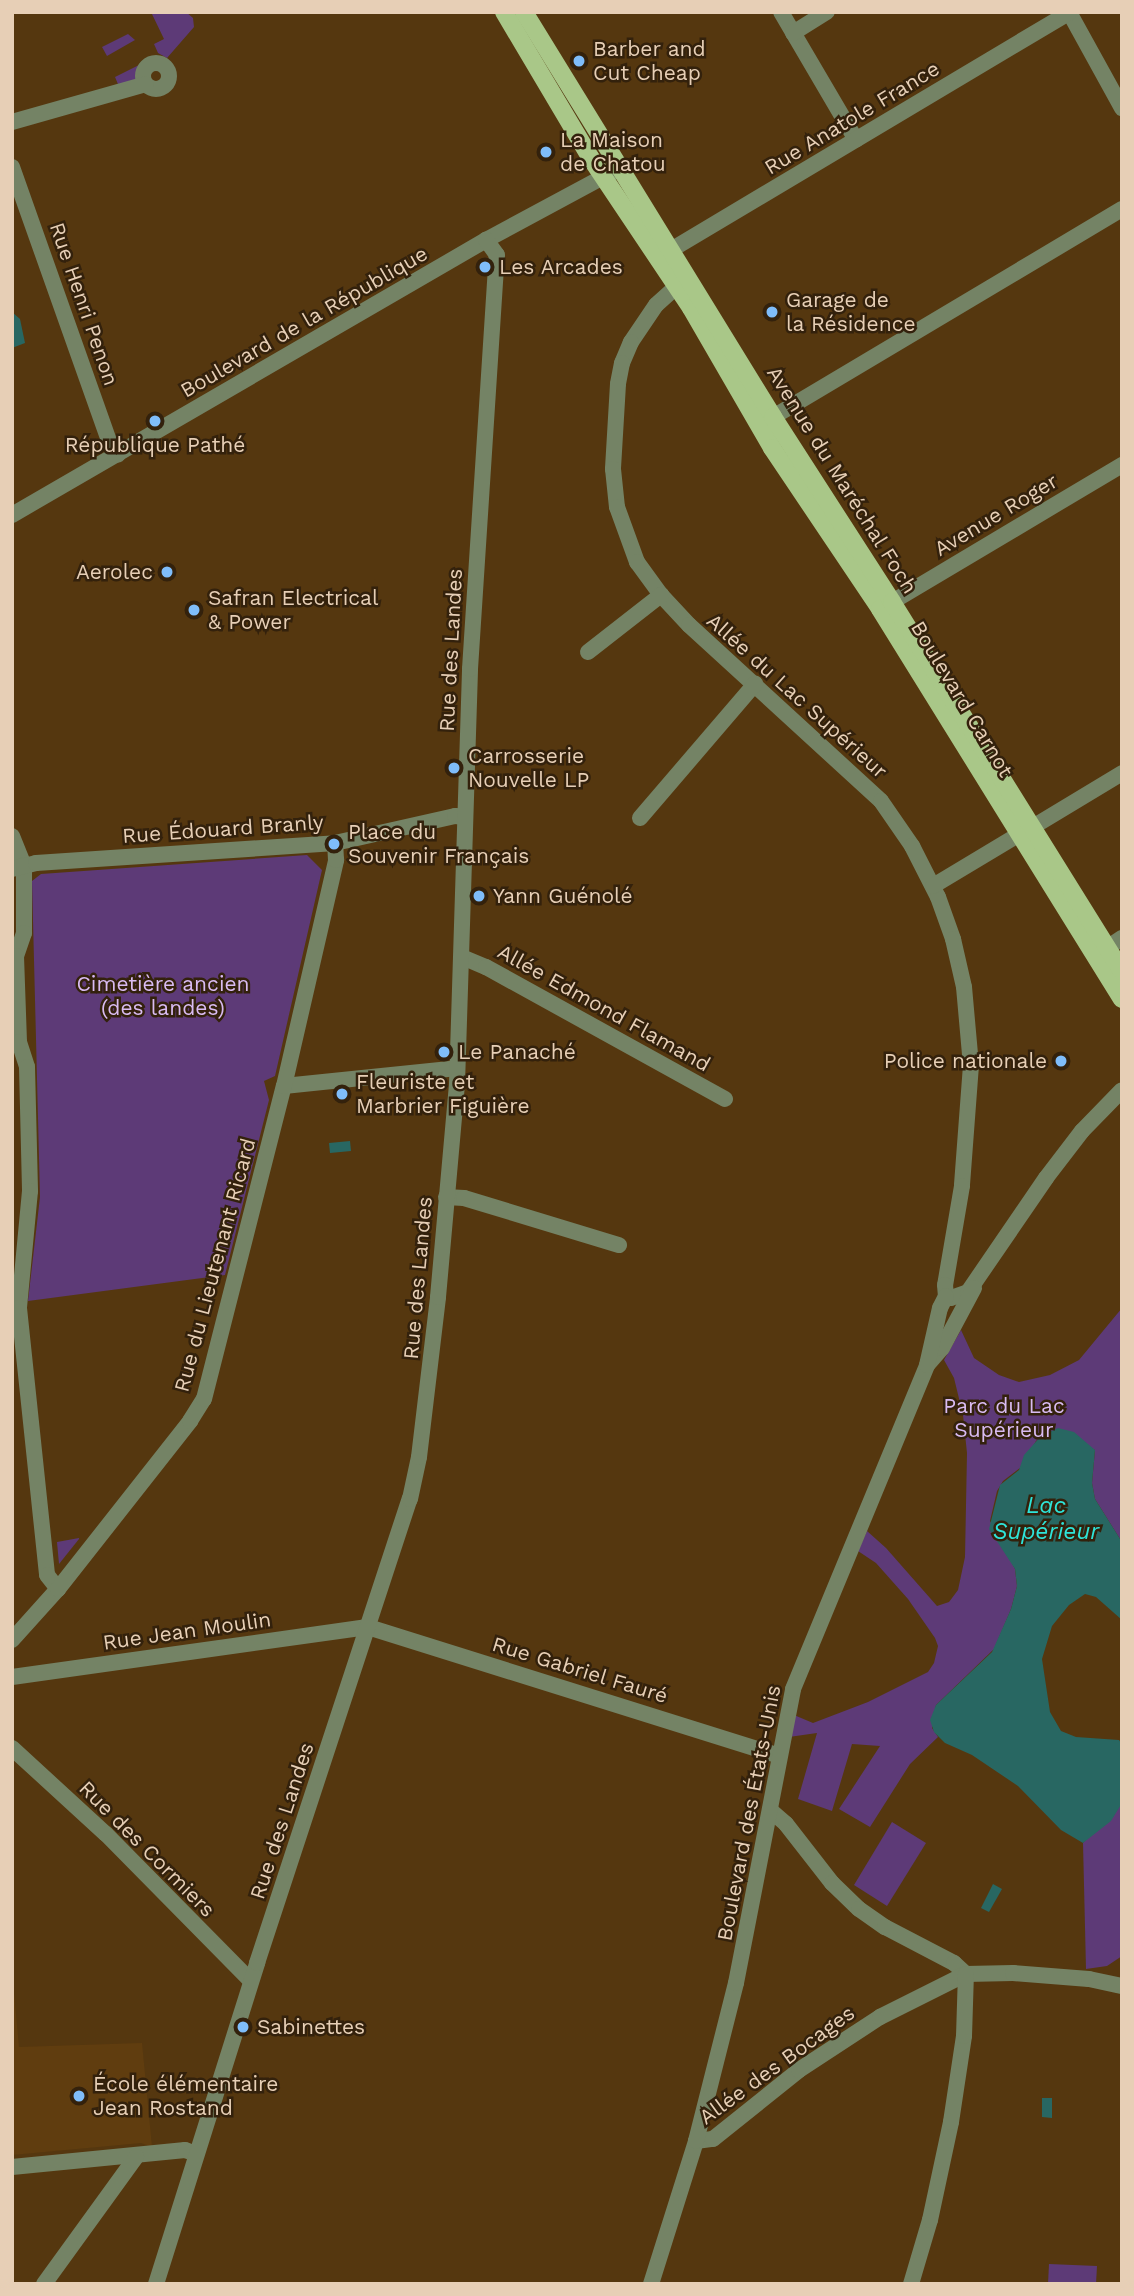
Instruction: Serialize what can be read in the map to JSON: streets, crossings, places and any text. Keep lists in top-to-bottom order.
{
  "streets": {
    "main road": ["Boulevard Carnot"],
    "street": [
      "Rue Anatole France",
      "Rue Henri Penon",
      "Boulevard de la République",
      "Avenue Roger",
      "Rue des Landes",
      "Allée du Lac Supérieur",
      "Rue Édouard Branly",
      "Allée Edmond Flamand",
      "Rue du Lieutenant Ricard",
      "Rue Jean Moulin",
      "Rue Gabriel Fauré",
      "Boulevard des États-Unis",
      "Rue des Cormiers",
      "Allée des Bocages"
    ]
  },
  "crossings": [
    ["Rue Anatole France", "Boulevard Carnot"],
    ["Rue Henri Penon", "Boulevard de la République"],
    ["Boulevard de la République", "Rue des Landes"],
    ["Boulevard de la République", "Boulevard Carnot"],
    ["Avenue Roger", "Boulevard Carnot"],
    ["Rue des Landes", "Rue Édouard Branly"],
    ["Rue des Landes", "Allée Edmond Flamand"],
    ["Rue des Landes", "Rue Jean Moulin"],
    ["Rue des Landes", "Rue Gabriel Fauré"],
    ["Rue des Landes", "Rue des Cormiers"],
    ["Allée du Lac Supérieur", "Boulevard Carnot"],
    ["Allée du Lac Supérieur", "Boulevard des États-Unis"],
    ["Rue Édouard Branly", "Rue du Lieutenant Ricard"],
    ["Rue Jean Moulin", "Rue Gabriel Fauré"],
    ["Rue Gabriel Fauré", "Boulevard des États-Unis"],
    ["Boulevard des États-Unis", "Allée des Bocages"]
  ],
  "water": ["Lac Supérieur"],
  "parks": ["Cimetière ancien (des landes)", "Parc du Lac Supérieur"],
  "places": [
    "Barber and Cut Cheap",
    "La Maison de Chatou",
    "Les Arcades",
    "Garage de la Résidence",
    "République Pathé",
    "Aerolec",
    "Safran Electrical & Power",
    "Carrosserie Nouvelle LP",
    "Place du Souvenir Français",
    "Yann Guénolé",
    "Le Panaché",
    "Police nationale",
    "Fleuriste et Marbrier Figuière",
    "Sabinettes",
    "École élémentaire Jean Rostand"
  ]
}
